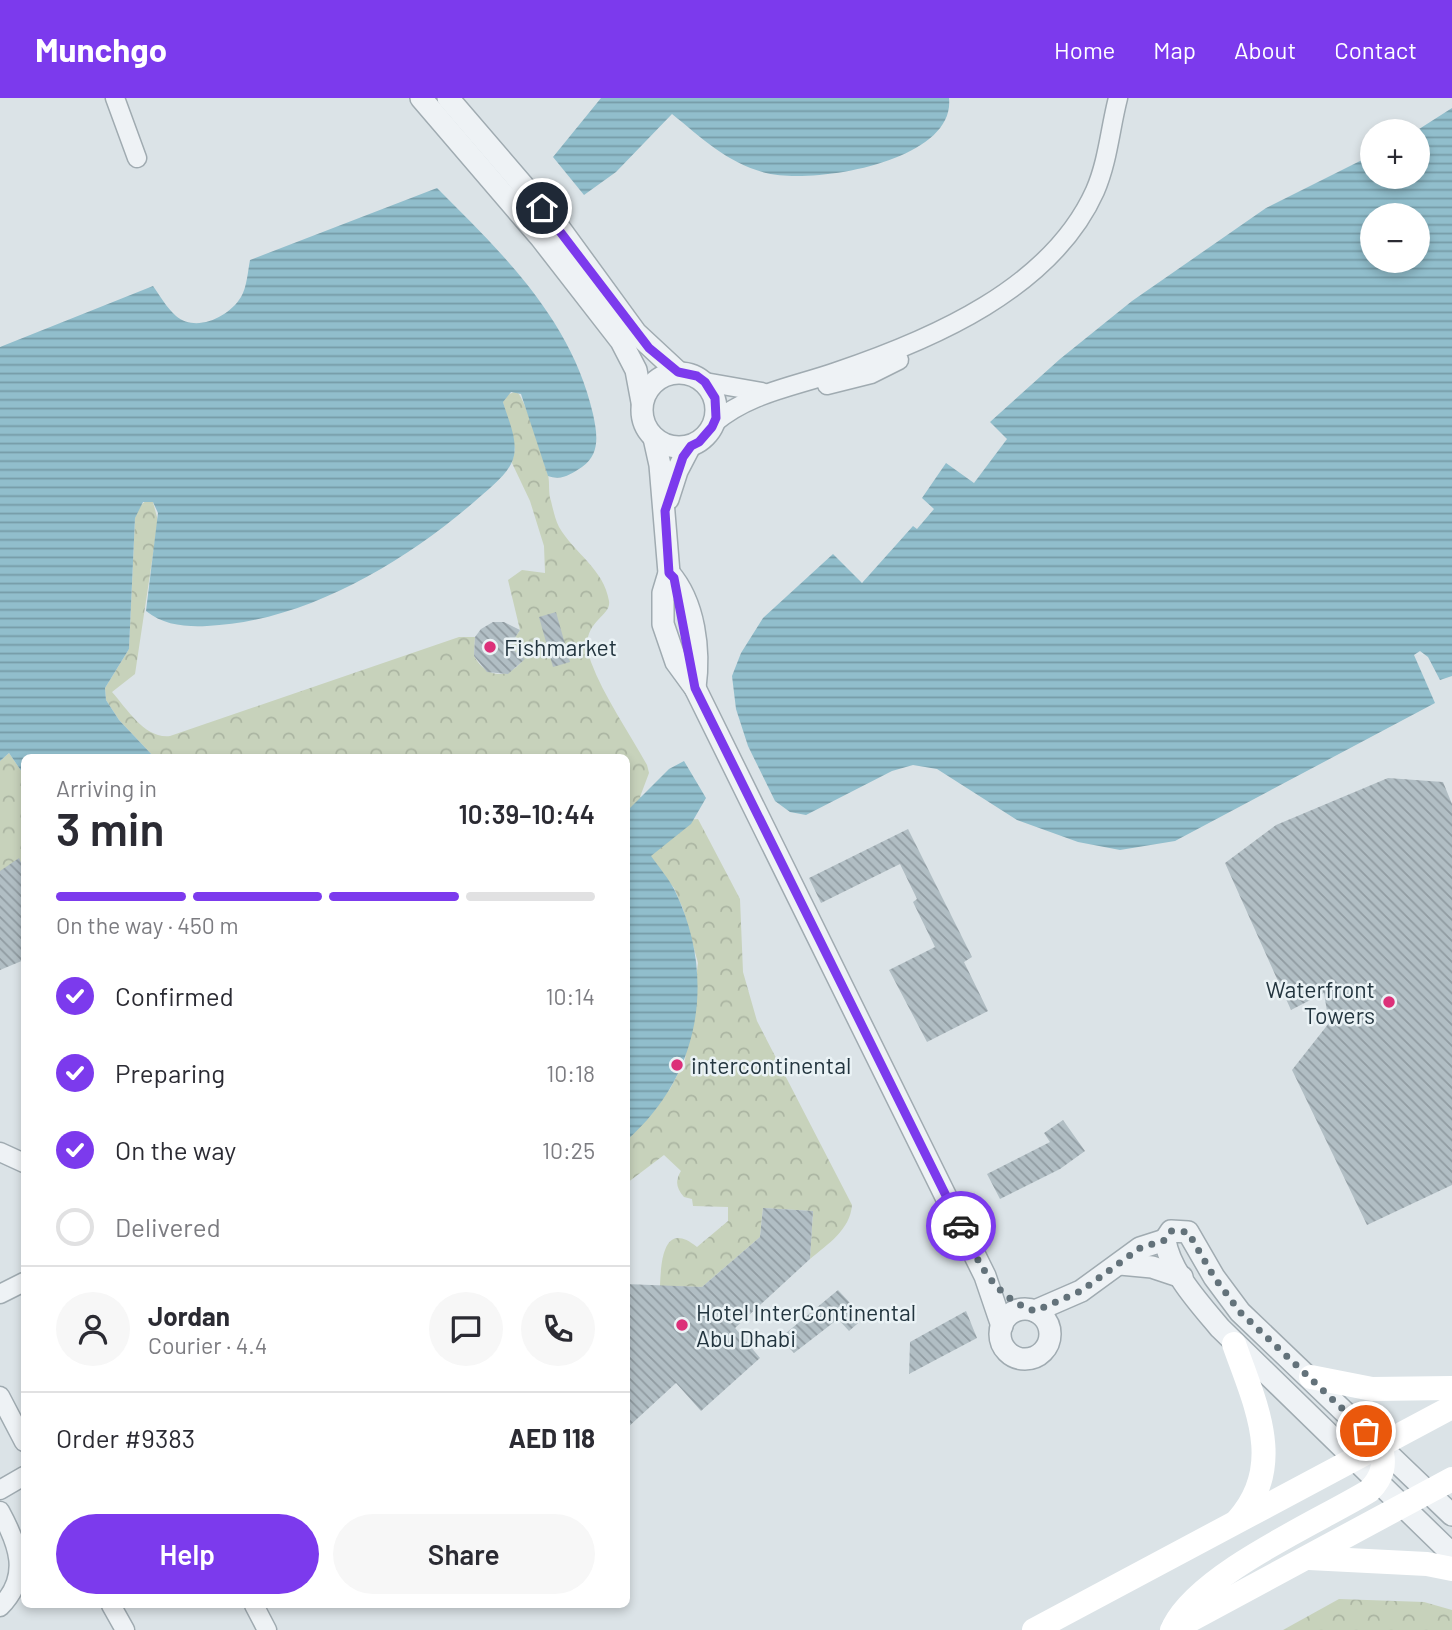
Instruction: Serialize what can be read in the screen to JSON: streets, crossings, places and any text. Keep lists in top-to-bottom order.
{
  "places": [
    "Fishmarket",
    "Waterfront Towers",
    "intercontinental",
    "Hotel InterContinental Abu Dhabi"
  ],
  "page": {
    "header": "Munchgo",
    "nav": [
      "Home",
      "Map",
      "About",
      "Contact"
    ],
    "map_buttons": ["+", "−"],
    "heading": ["3 min", "Arriving in", "10:39–10:44"],
    "panel": [
      "Jordan",
      "Courier · 4.4",
      "Order #9383",
      "AED 118"
    ],
    "bar": "On the way · 450 m",
    "list": [
      ["Confirmed", "10:14"],
      ["Preparing", "10:18"],
      ["On the way", "10:25"],
      "Delivered"
    ],
    "buttons": ["Help", "Share"]
  }
}
